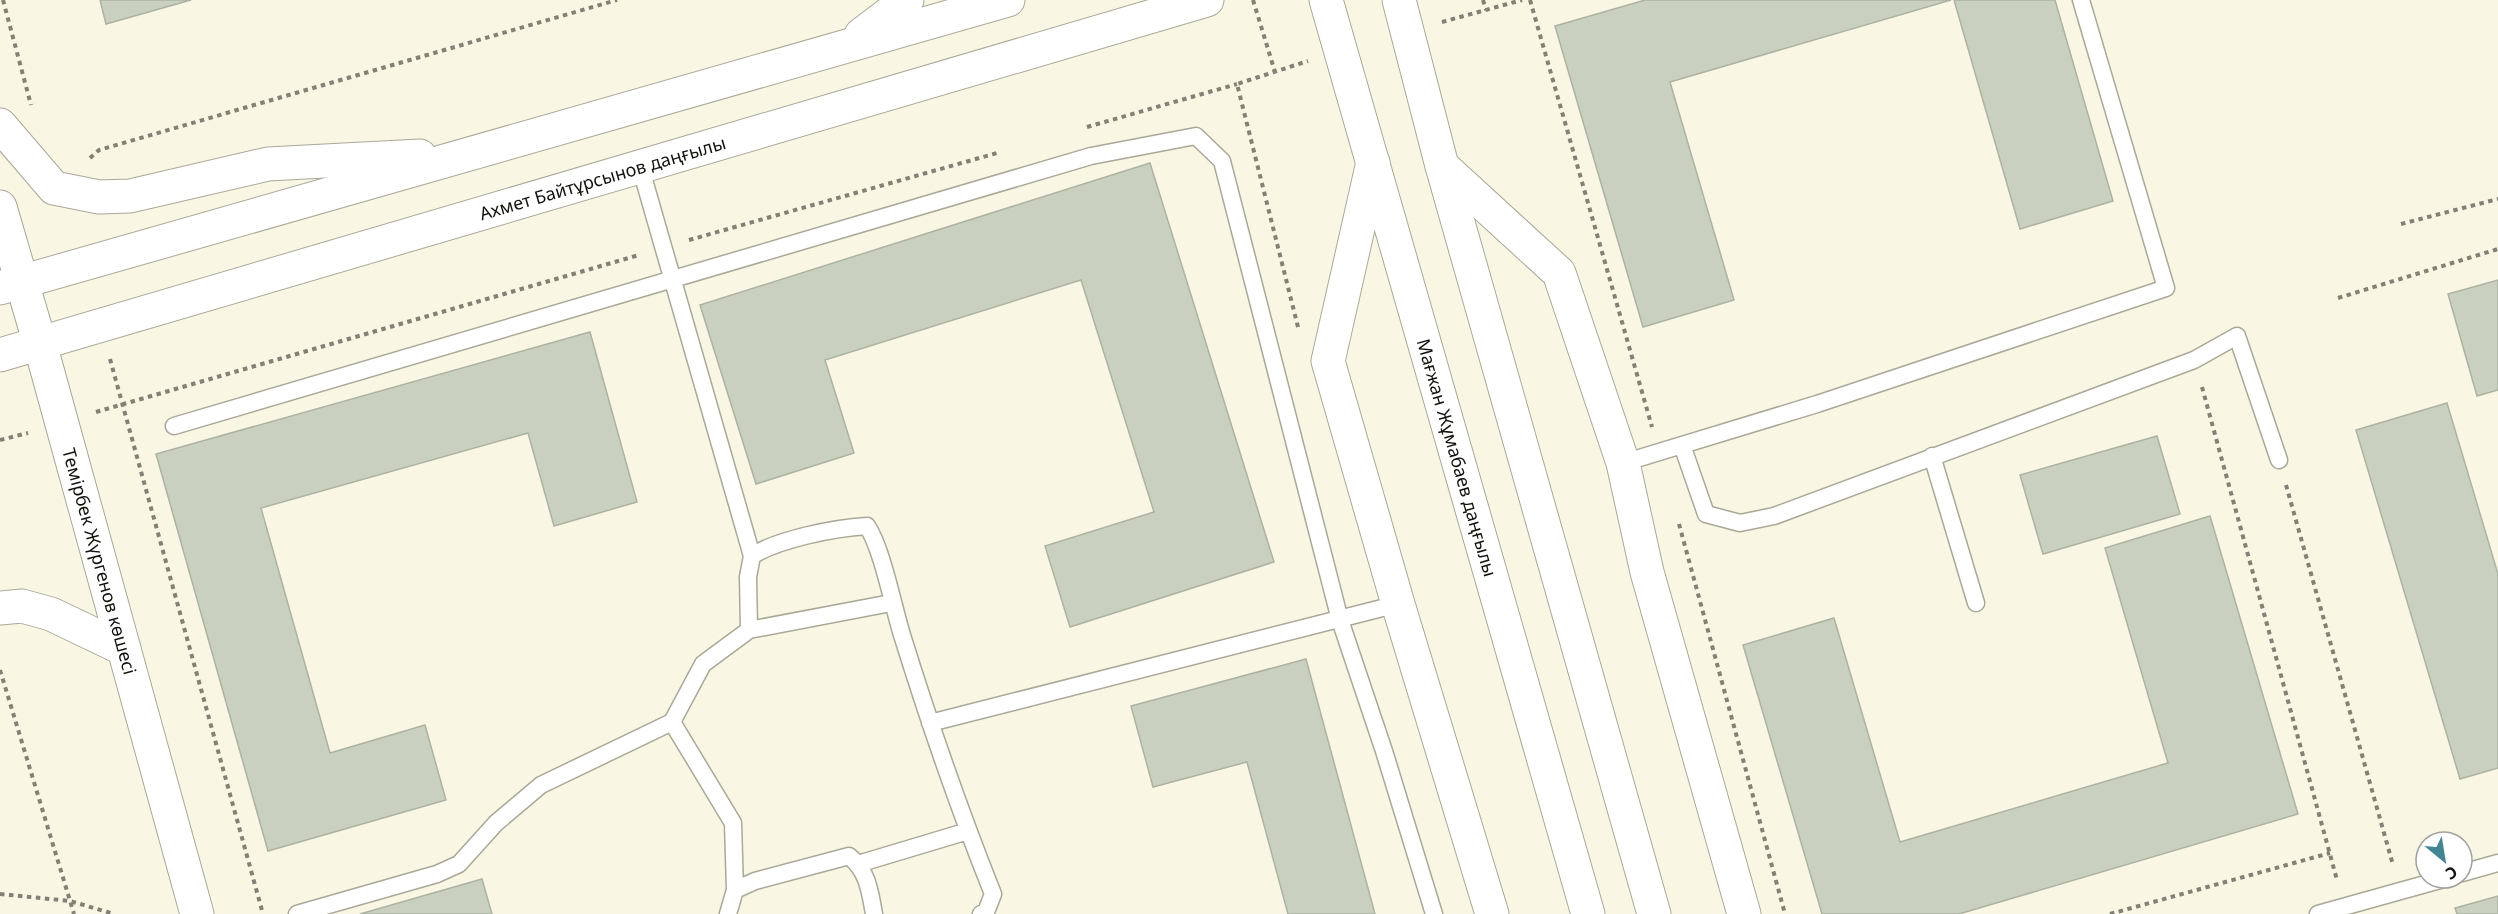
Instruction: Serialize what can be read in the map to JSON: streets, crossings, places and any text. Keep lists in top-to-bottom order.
{
  "streets": {
    "street": ["Ахмет Байтұрсынов даңғылы", "Мағжан Жұмабаев даңғылы", "Темірбек Жүргенов көшесі"]
  },
  "crossings": [
    ["Ахмет Байтұрсынов даңғылы", "Темірбек Жүргенов көшесі"]
  ],
  "north": "bottom right"
}
